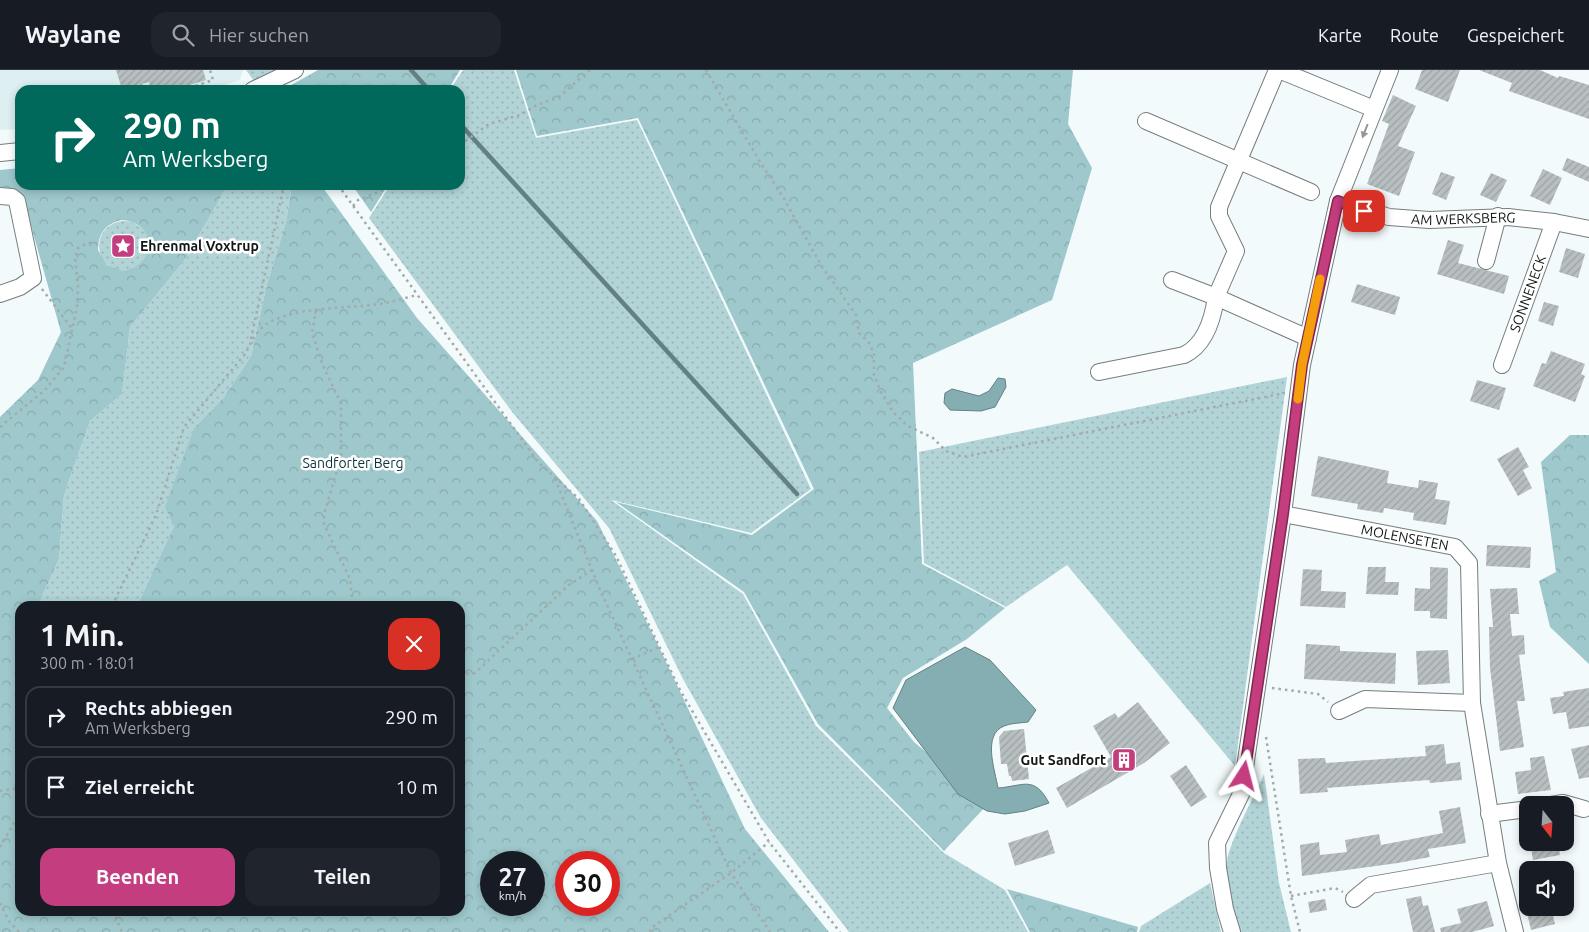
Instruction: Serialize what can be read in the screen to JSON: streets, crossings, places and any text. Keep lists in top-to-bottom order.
{
  "streets": {
    "street": ["AM WERKSBERG", "SONNENECK", "MOLENSETEN"]
  },
  "crossings": [
    ["AM WERKSBERG", "SONNENECK"]
  ],
  "parks": ["Sandforter Berg"],
  "places": {
    "place": ["Ehrenmal Voxtrup"],
    "building": ["Gut Sandfort"]
  },
  "north": "bottom",
  "page": {
    "header": "Waylane",
    "search": "Hier suchen",
    "nav": ["Karte", "Route", "Gespeichert"],
    "turn": ["290 m", "Am Werksberg"],
    "heading": ["1 Min.", "300 m · 18:01"],
    "list": [
      {
        "name": "Rechts abbiegen",
        "note": "Am Werksberg",
        "value": "290 m"
      },
      {
        "name": "Ziel erreicht",
        "value": "10 m"
      }
    ],
    "buttons": ["Beenden", "Teilen"],
    "speed": "27 km/h",
    "limit": "30"
  }
}
